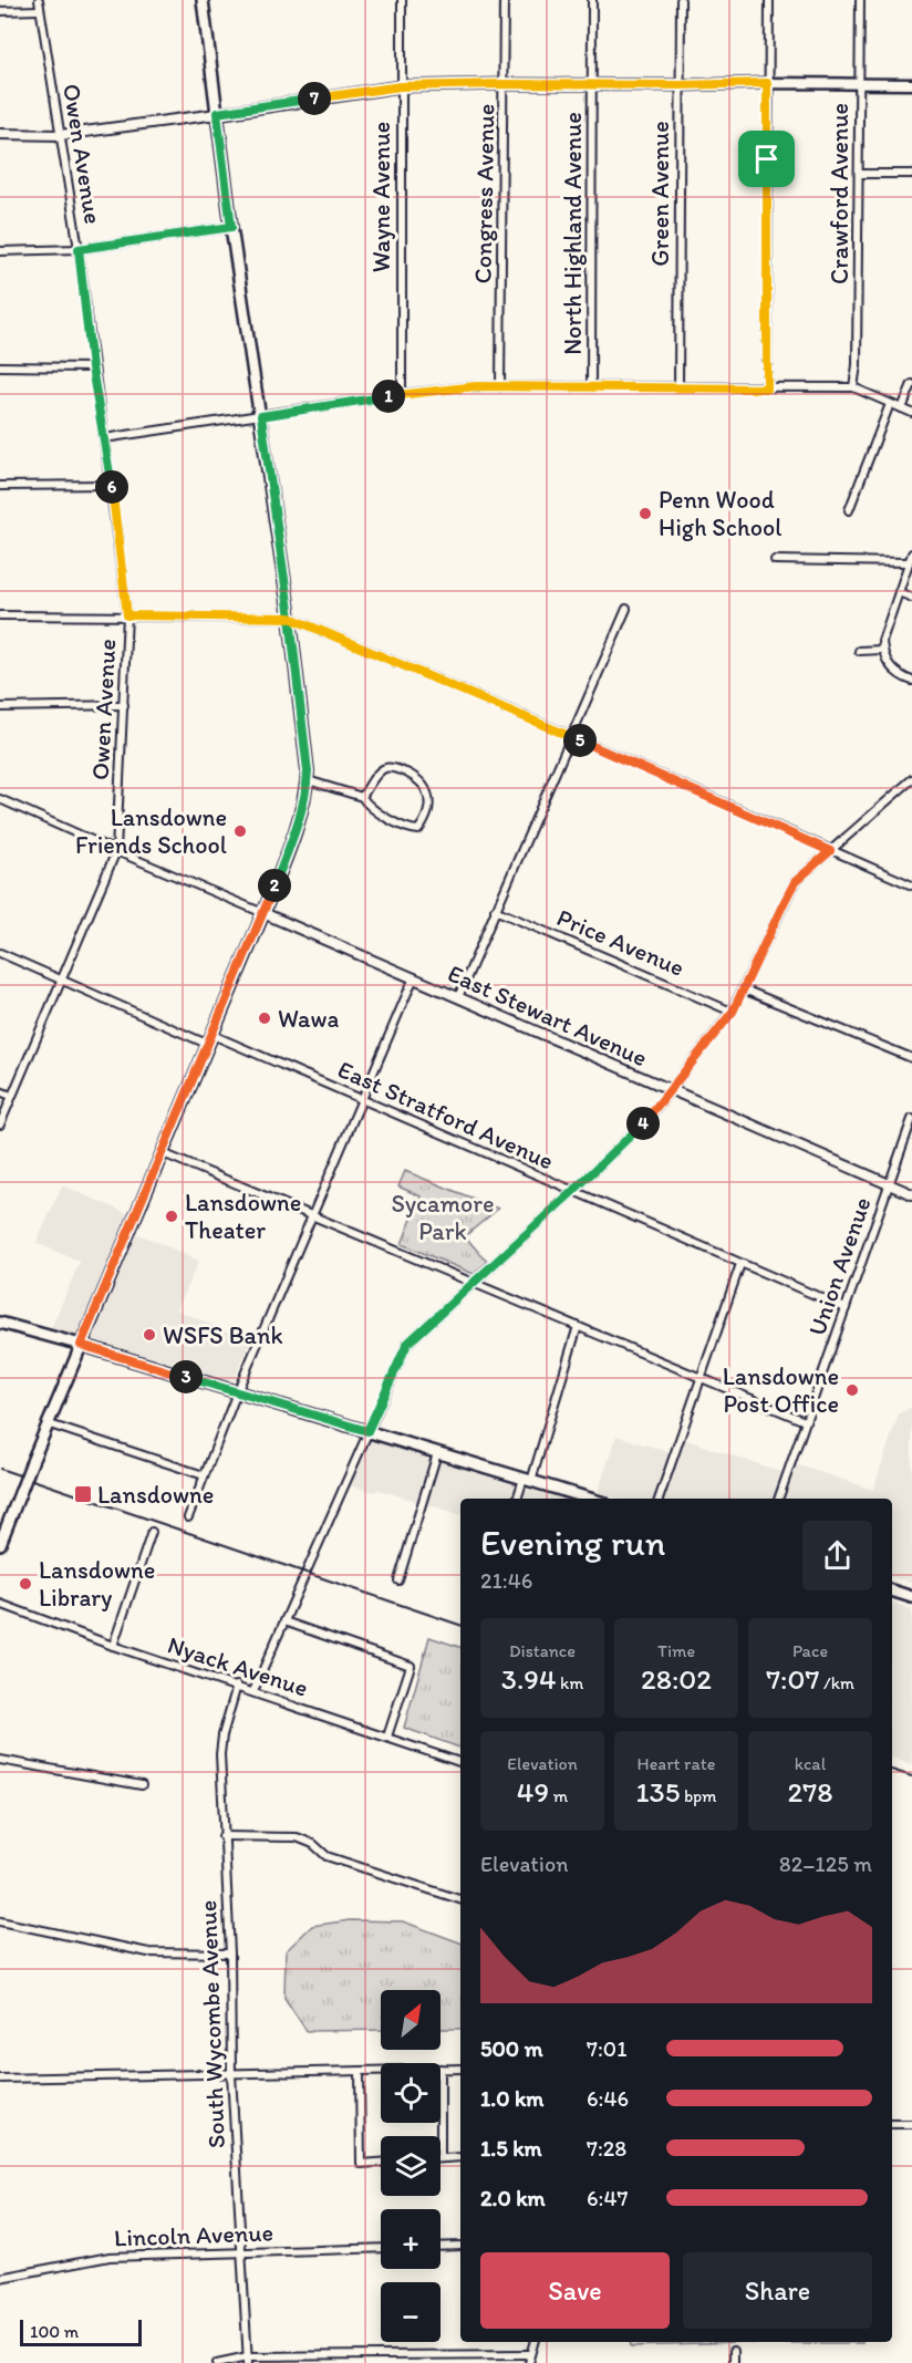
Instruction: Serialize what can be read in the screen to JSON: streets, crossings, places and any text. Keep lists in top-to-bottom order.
{
  "streets": {
    "street": [
      "Owen Avenue",
      "Congress Avenue",
      "Green Avenue",
      "Crawford Avenue",
      "Wayne Avenue",
      "North Highland Avenue",
      "Price Avenue",
      "East Stewart Avenue",
      "East Stratford Avenue",
      "Union Avenue",
      "Nyack Avenue",
      "South Wycombe Avenue",
      "Lincoln Avenue"
    ]
  },
  "crossings": [
    ["Owen Avenue", "East Stratford Avenue"],
    ["East Stewart Avenue", "Union Avenue"],
    ["East Stratford Avenue", "Union Avenue"],
    ["Nyack Avenue", "South Wycombe Avenue"],
    ["South Wycombe Avenue", "Lincoln Avenue"]
  ],
  "parks": ["Sycamore Park"],
  "places": {
    "other": [
      "Penn Wood High School",
      "Lansdowne Friends School",
      "Wawa",
      "Lansdowne Theater",
      "WSFS Bank",
      "Lansdowne Post Office",
      "Lansdowne Library"
    ],
    "transit": ["Lansdowne"]
  },
  "scale_bar": "100 m",
  "north": "top right",
  "page": {
    "pins": [
      "7",
      "1",
      "6",
      "5",
      "2",
      "4",
      "3"
    ],
    "heading": ["Evening run", "21:46"],
    "stats": [
      ["Distance", "3.94 km"],
      ["Time", "28:02"],
      ["Pace", "7:07 /km"],
      ["Elevation", "49 m"],
      ["Heart rate", "135 bpm"],
      ["kcal", "278"]
    ],
    "chart": ["Elevation", "82–125 m"],
    "map_buttons": ["+", "−"],
    "list": [
      {
        "name": "500 m",
        "note": "7:01"
      },
      {
        "name": "1.0 km",
        "note": "6:46"
      },
      {
        "name": "1.5 km",
        "note": "7:28"
      },
      {
        "name": "2.0 km",
        "note": "6:47"
      }
    ],
    "buttons": ["Save", "Share"],
    "scale": "100 m"
  }
}
